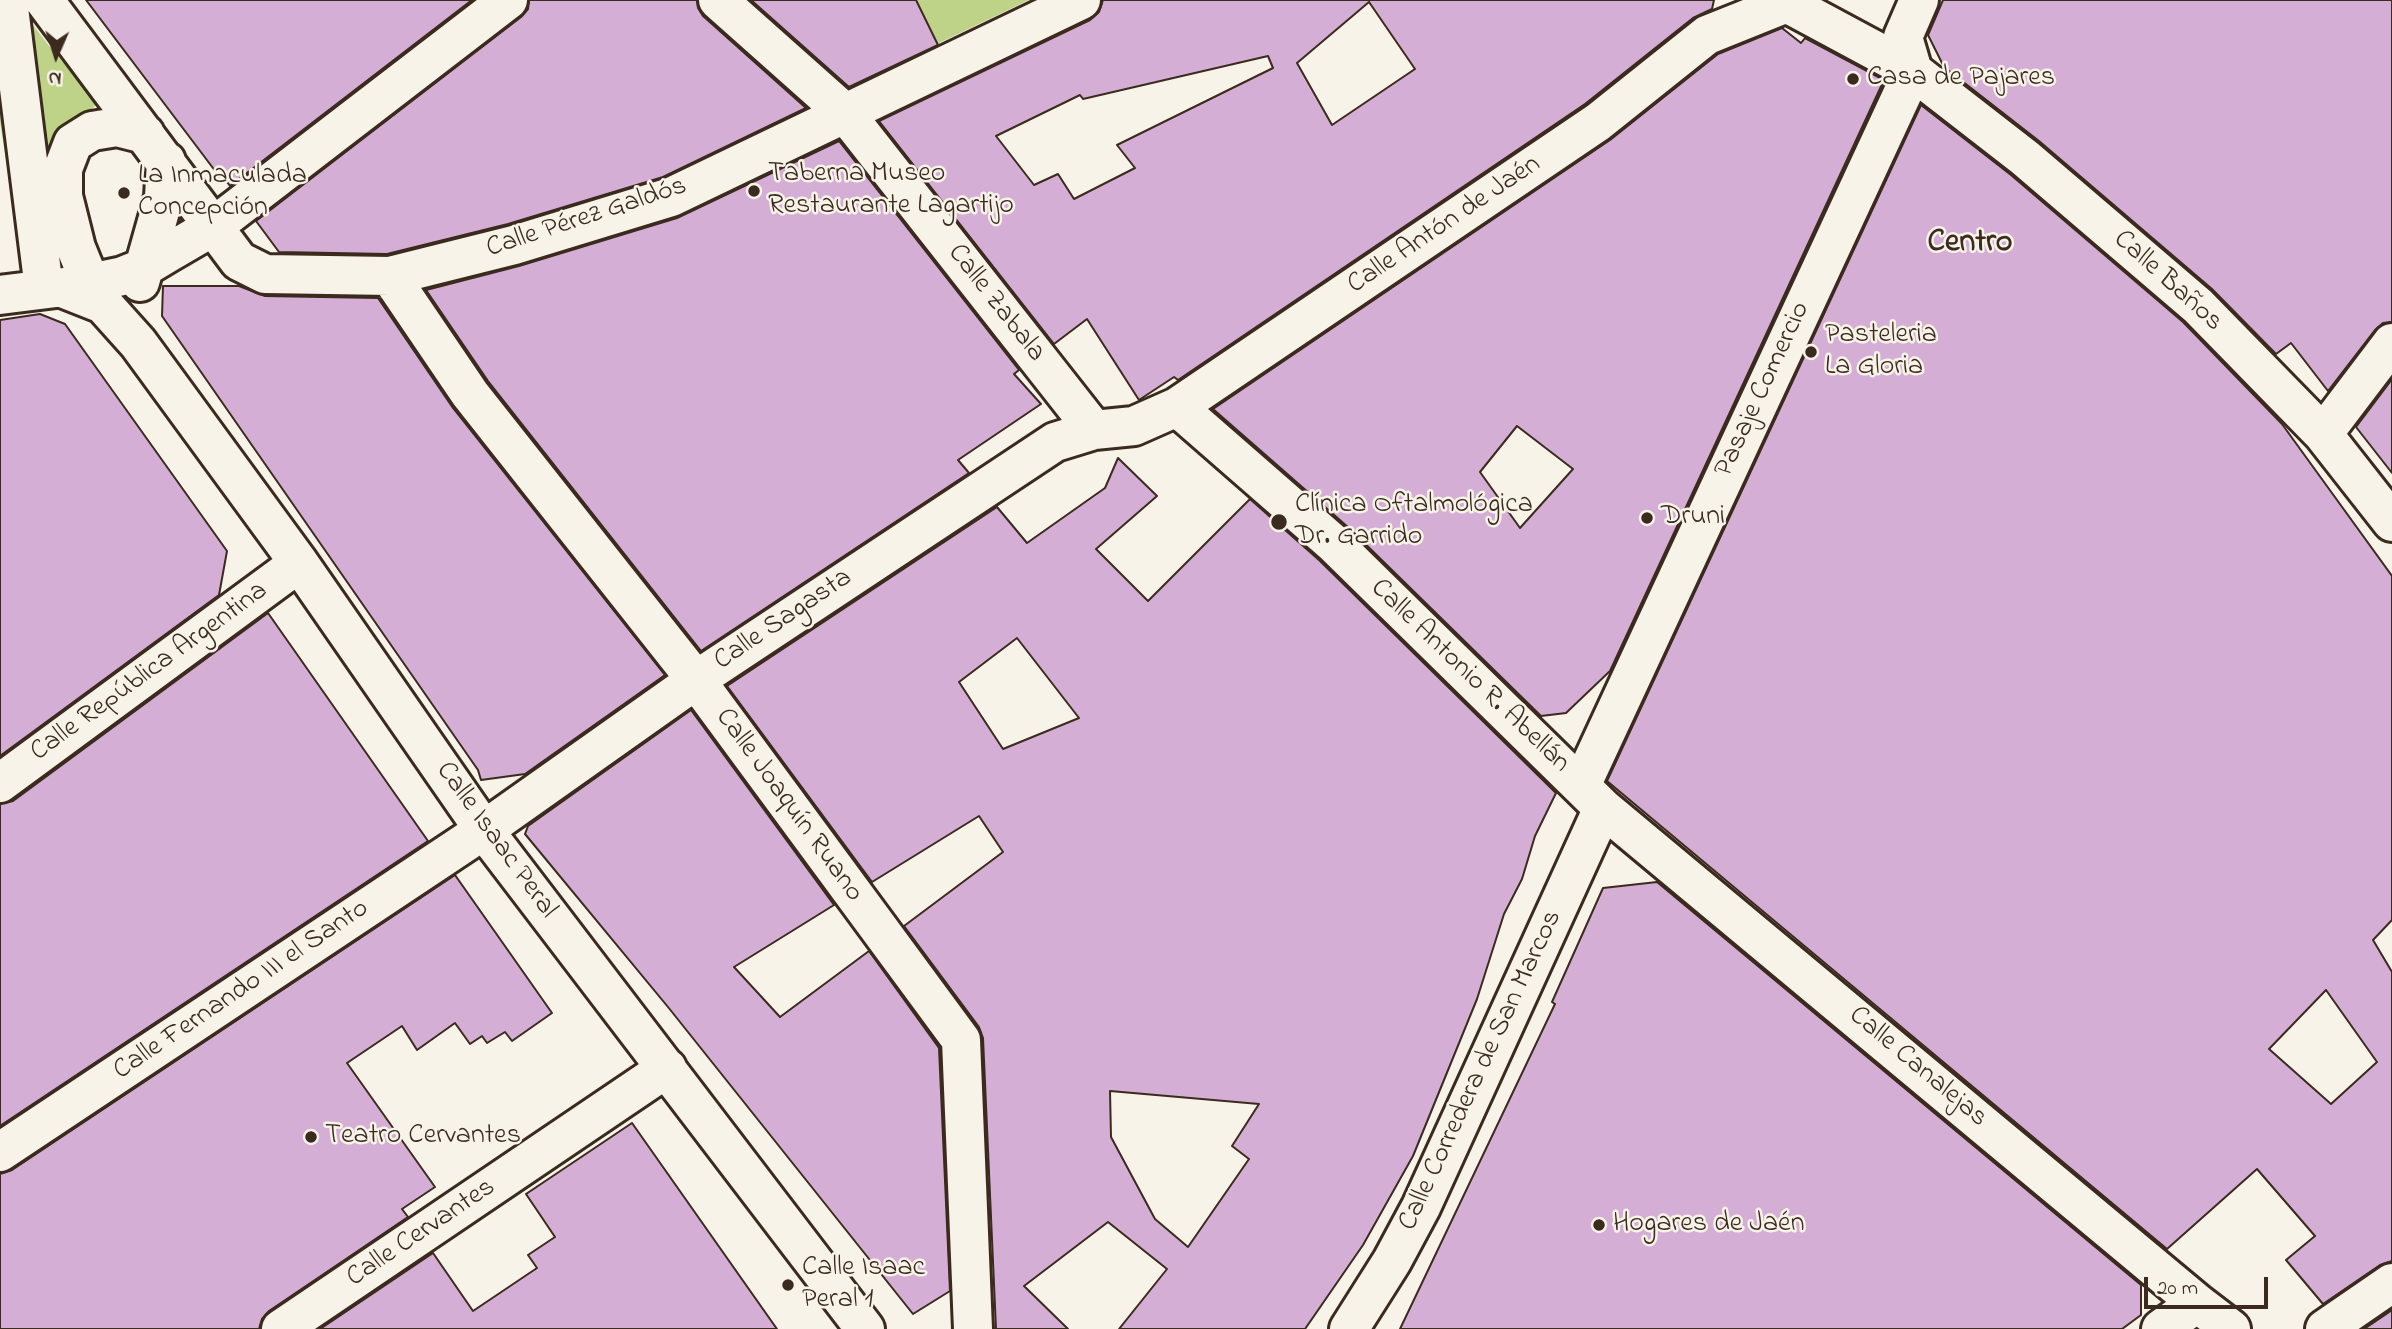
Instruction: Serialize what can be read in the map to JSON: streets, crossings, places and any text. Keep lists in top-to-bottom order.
{
  "streets": {
    "street": [
      "Calle Pérez Galdós",
      "Calle Antón de Jaén",
      "Calle Baños",
      "Calle Zabala",
      "Pasaje Comercio",
      "Calle Sagasta",
      "Calle República Argentina",
      "Calle Antonio R. Abellán",
      "Calle Joaquín Ruano",
      "Calle Isaac Peral",
      "Calle Fernando III el Santo",
      "Calle Canalejas",
      "Calle Corredera de San Marcos",
      "Calle Cervantes"
    ]
  },
  "crossings": [
    ["Calle Pérez Galdós", "Calle Zabala"],
    ["Calle Pérez Galdós", "Calle Joaquín Ruano"],
    ["Calle Antón de Jaén", "Calle Baños"],
    ["Calle Antón de Jaén", "Calle Zabala"],
    ["Calle Antón de Jaén", "Calle Sagasta"],
    ["Calle Antón de Jaén", "Calle Antonio R. Abellán"],
    ["Calle Baños", "Pasaje Comercio"],
    ["Calle Zabala", "Calle Sagasta"],
    ["Pasaje Comercio", "Calle Antonio R. Abellán"],
    ["Pasaje Comercio", "Calle Canalejas"],
    ["Pasaje Comercio", "Calle Corredera de San Marcos"],
    ["Calle Sagasta", "Calle Joaquín Ruano"],
    ["Calle Sagasta", "Calle Isaac Peral"],
    ["Calle Sagasta", "Calle Fernando III el Santo"],
    ["Calle República Argentina", "Calle Isaac Peral"],
    ["Calle Antonio R. Abellán", "Calle Canalejas"],
    ["Calle Antonio R. Abellán", "Calle Corredera de San Marcos"],
    ["Calle Isaac Peral", "Calle Fernando III el Santo"],
    ["Calle Isaac Peral", "Calle Cervantes"],
    ["Calle Canalejas", "Calle Corredera de San Marcos"]
  ],
  "districts": ["Centro"],
  "places": [
    "Casa de Pajares",
    "Taberna Museo Restaurante Lagartijo",
    "La Inmaculada Concepción",
    "Pasteleria La Gloria",
    "Druni",
    "Clínica Oftalmológica Dr. Garrido",
    "Teatro Cervantes",
    "Hogares de Jaén",
    "Calle Isaac Peral 1"
  ],
  "scale_bar": "20 m",
  "north": "bottom"
}
